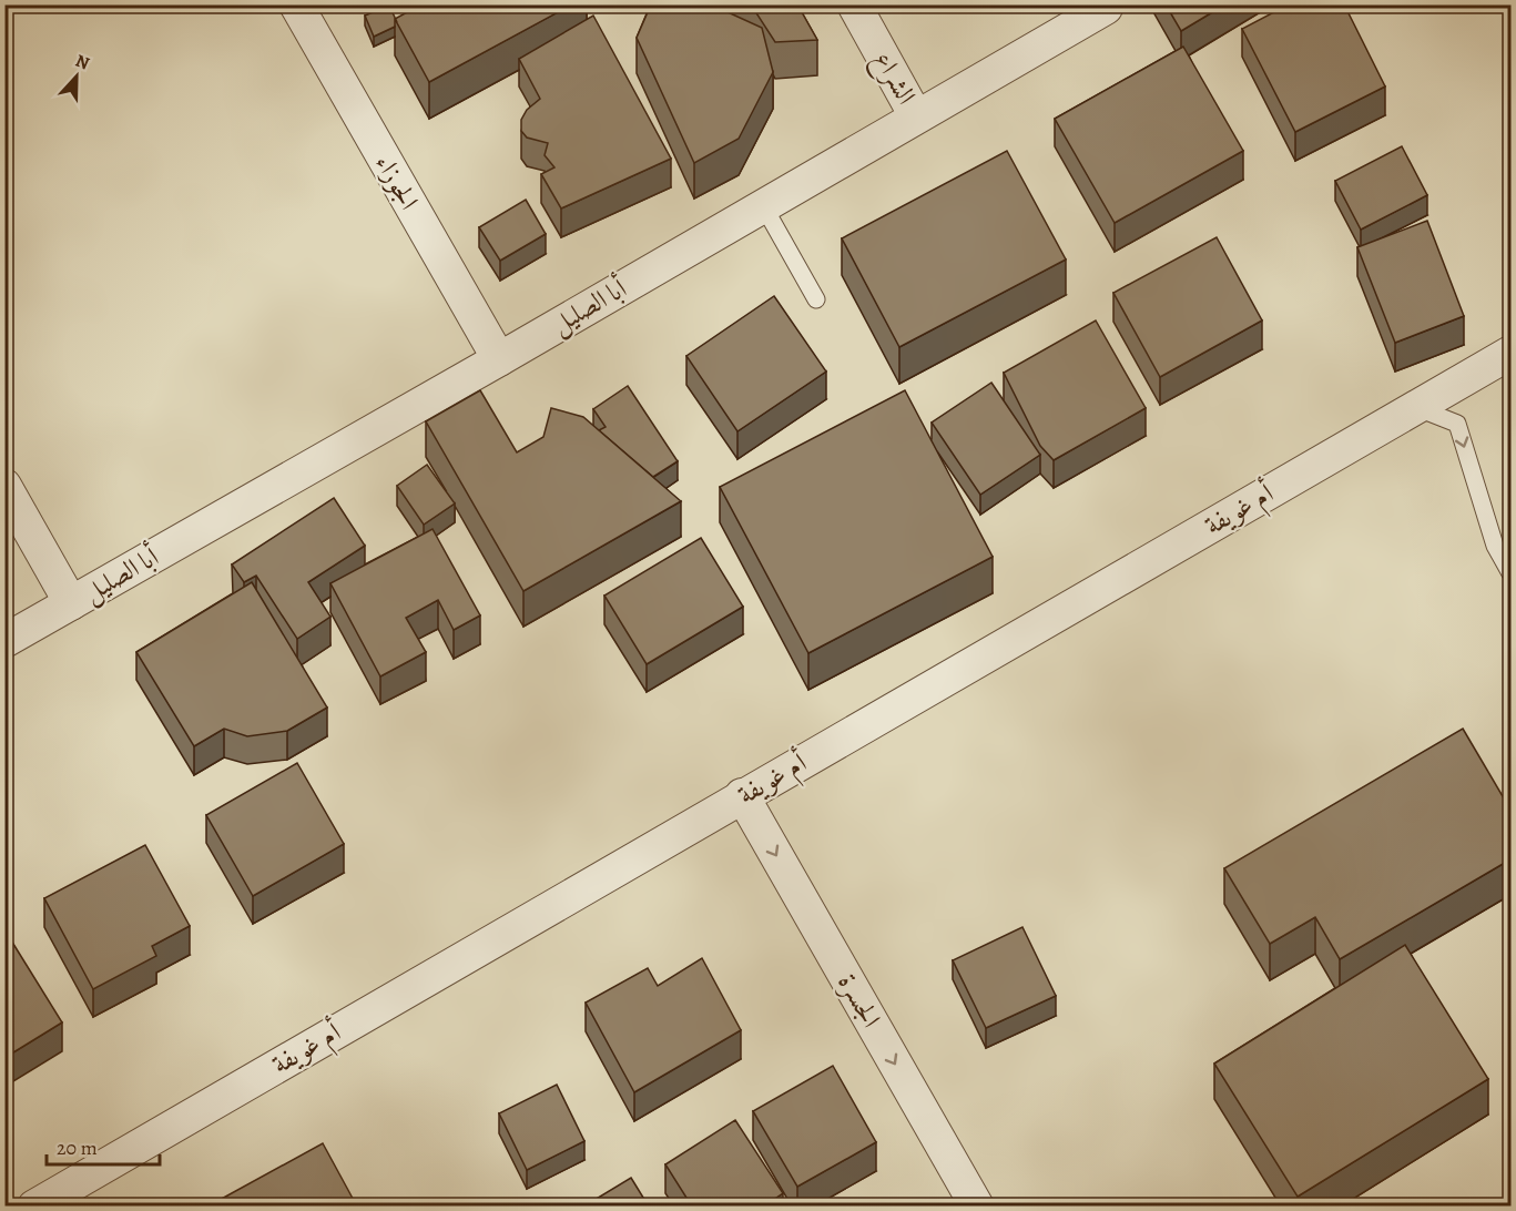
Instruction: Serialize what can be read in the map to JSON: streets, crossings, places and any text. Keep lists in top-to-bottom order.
{
  "streets": {
    "street": [
      "الشراع",
      "الجوزاء",
      "أبا الصليل",
      "أم غويفة",
      "الجسرة"
    ]
  },
  "crossings": [
    ["الشراع", "أبا الصليل"],
    ["الجوزاء", "أبا الصليل"],
    ["أم غويفة", "الجسرة"]
  ],
  "one_way": ["الجسرة"],
  "scale_bar": "20 m",
  "north": "top"
}
